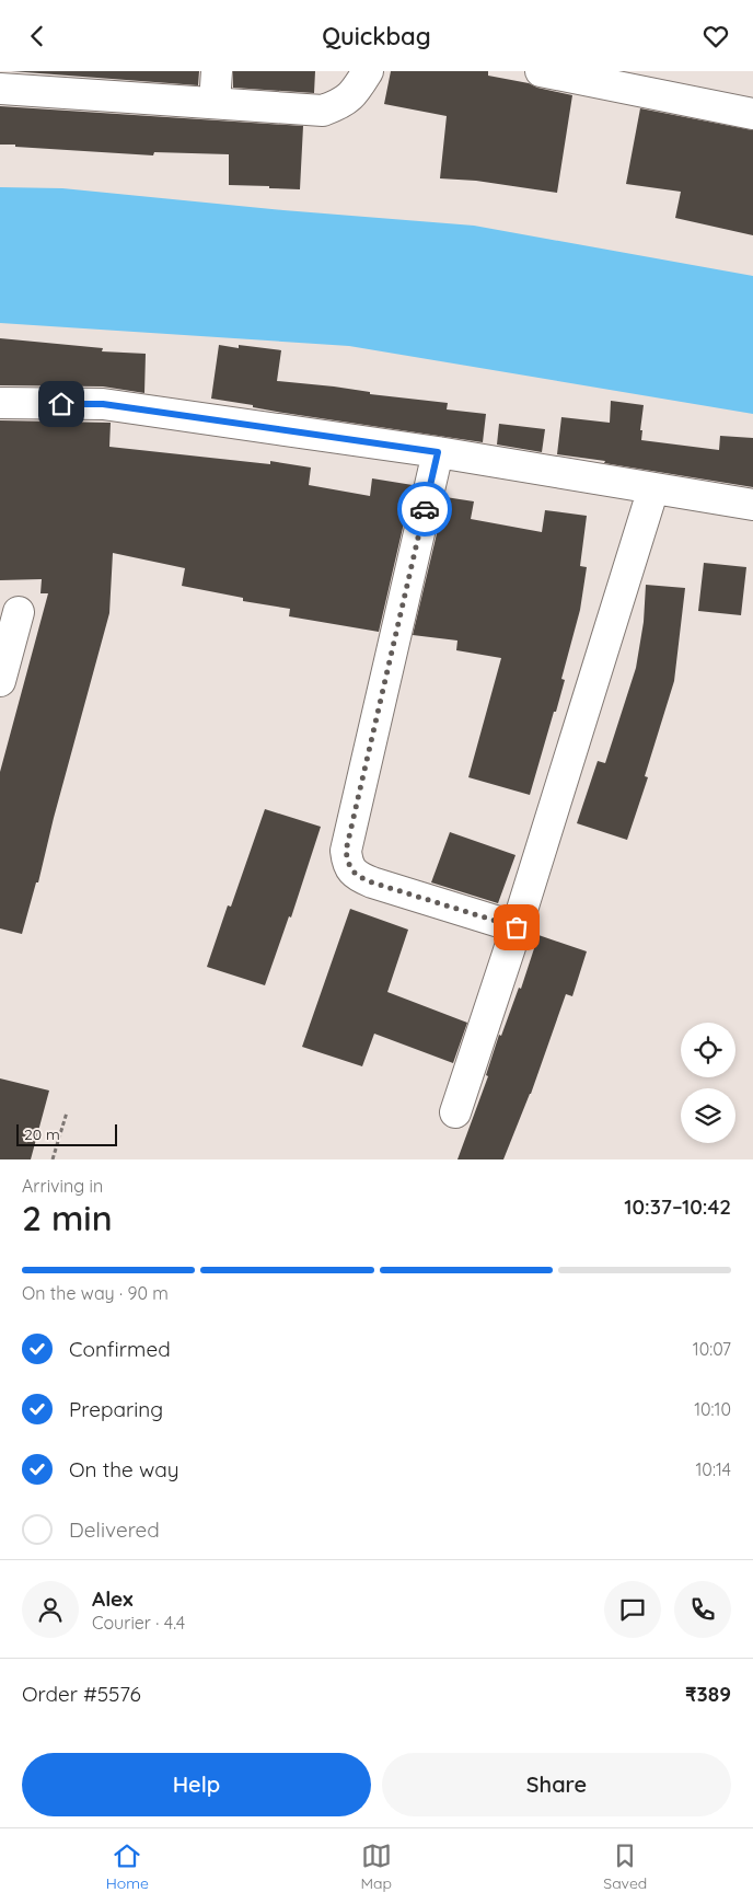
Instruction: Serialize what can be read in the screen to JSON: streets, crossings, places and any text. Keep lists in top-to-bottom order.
{
  "scale_bar": "20 m",
  "page": {
    "header": "Quickbag",
    "scale": "20 m",
    "heading": ["2 min", "Arriving in", "10:37–10:42"],
    "panel": [
      "Alex",
      "Courier · 4.4",
      "Order #5576",
      "₹389"
    ],
    "bar": "On the way · 90 m",
    "list": [
      ["Confirmed", "10:07"],
      ["Preparing", "10:10"],
      ["On the way", "10:14"],
      "Delivered"
    ],
    "buttons": ["Help", "Share"],
    "tabs": ["Home", "Map", "Saved"]
  }
}
